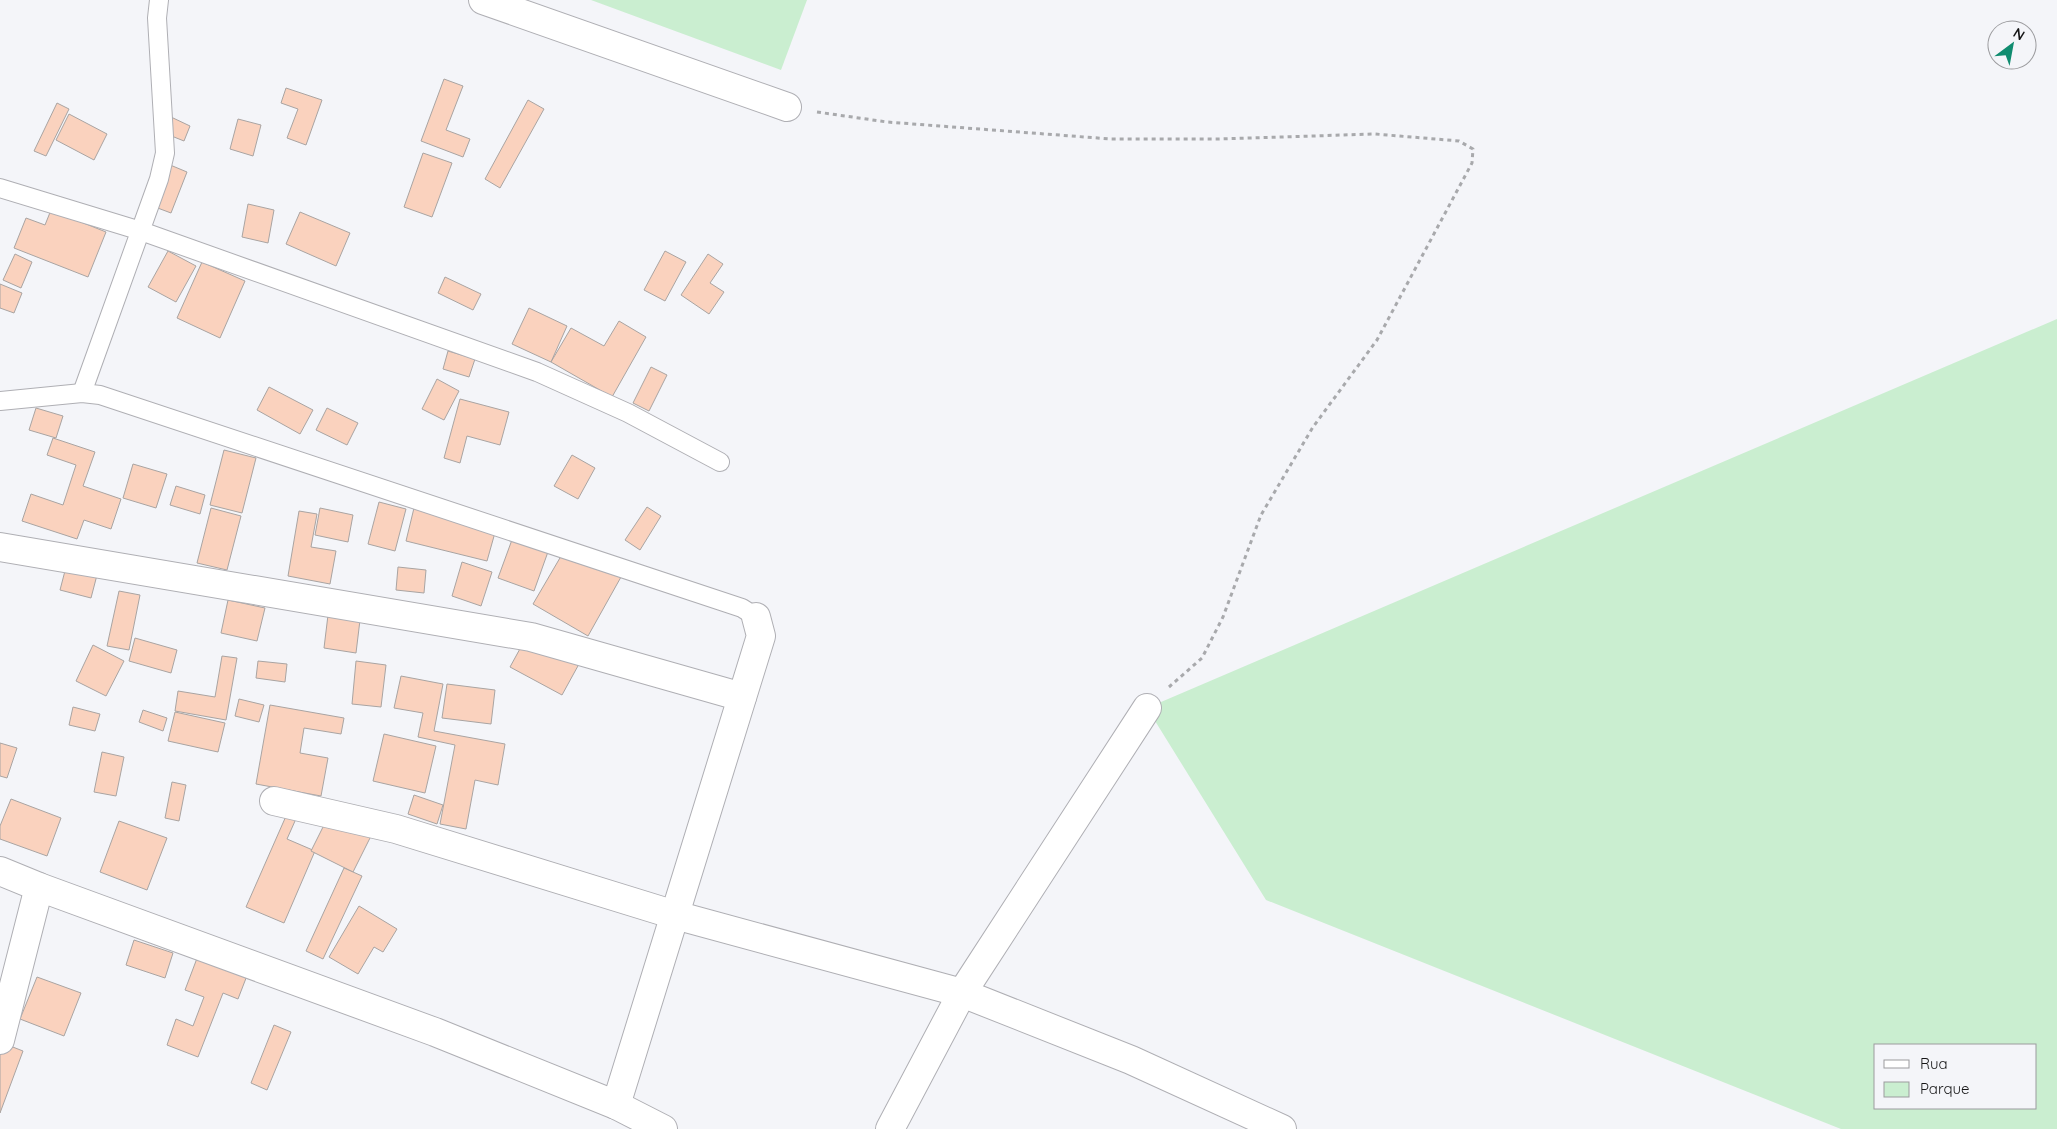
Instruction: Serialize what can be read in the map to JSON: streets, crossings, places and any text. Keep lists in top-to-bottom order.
{
  "legend": ["Rua", "Parque"],
  "north": "top right"
}
